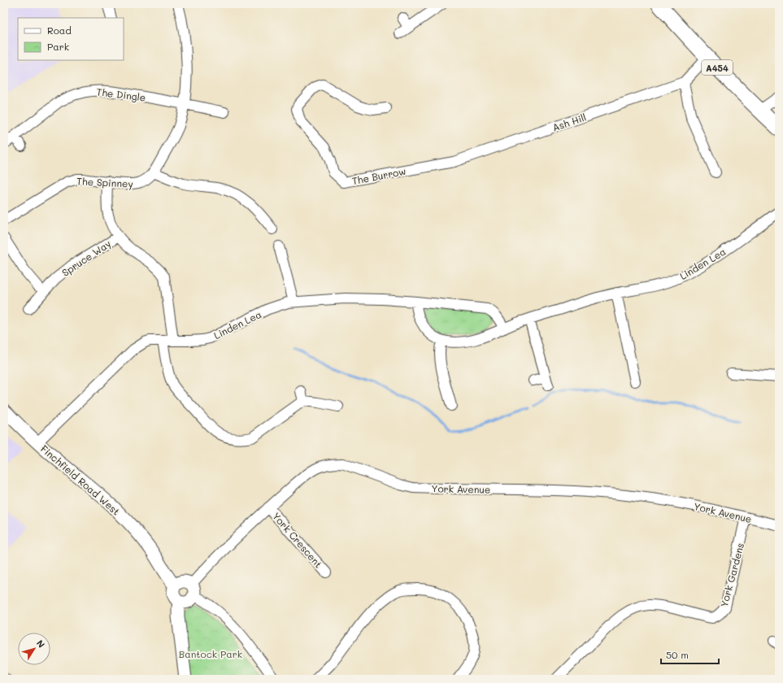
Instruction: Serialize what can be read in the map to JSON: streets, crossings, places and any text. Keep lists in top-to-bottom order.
{
  "streets": {
    "highway": ["A454"],
    "main road": ["Finchfield Road West"],
    "street": [
      "The Dingle",
      "Ash Hill",
      "The Burrow",
      "The Spinney",
      "Spruce Way",
      "Linden Lea",
      "York Avenue",
      "York Crescent",
      "York Gardens"
    ]
  },
  "crossings": [
    ["A454", "Ash Hill"],
    ["The Dingle", "The Spinney"],
    ["Ash Hill", "The Burrow"],
    ["Linden Lea", "Finchfield Road West"],
    ["Finchfield Road West", "York Avenue"],
    ["York Avenue", "York Crescent"],
    ["York Avenue", "York Gardens"]
  ],
  "parks": ["Bantock Park"],
  "legend": ["Road", "Park"],
  "scale_bar": "50 m",
  "north": "top right"
}
